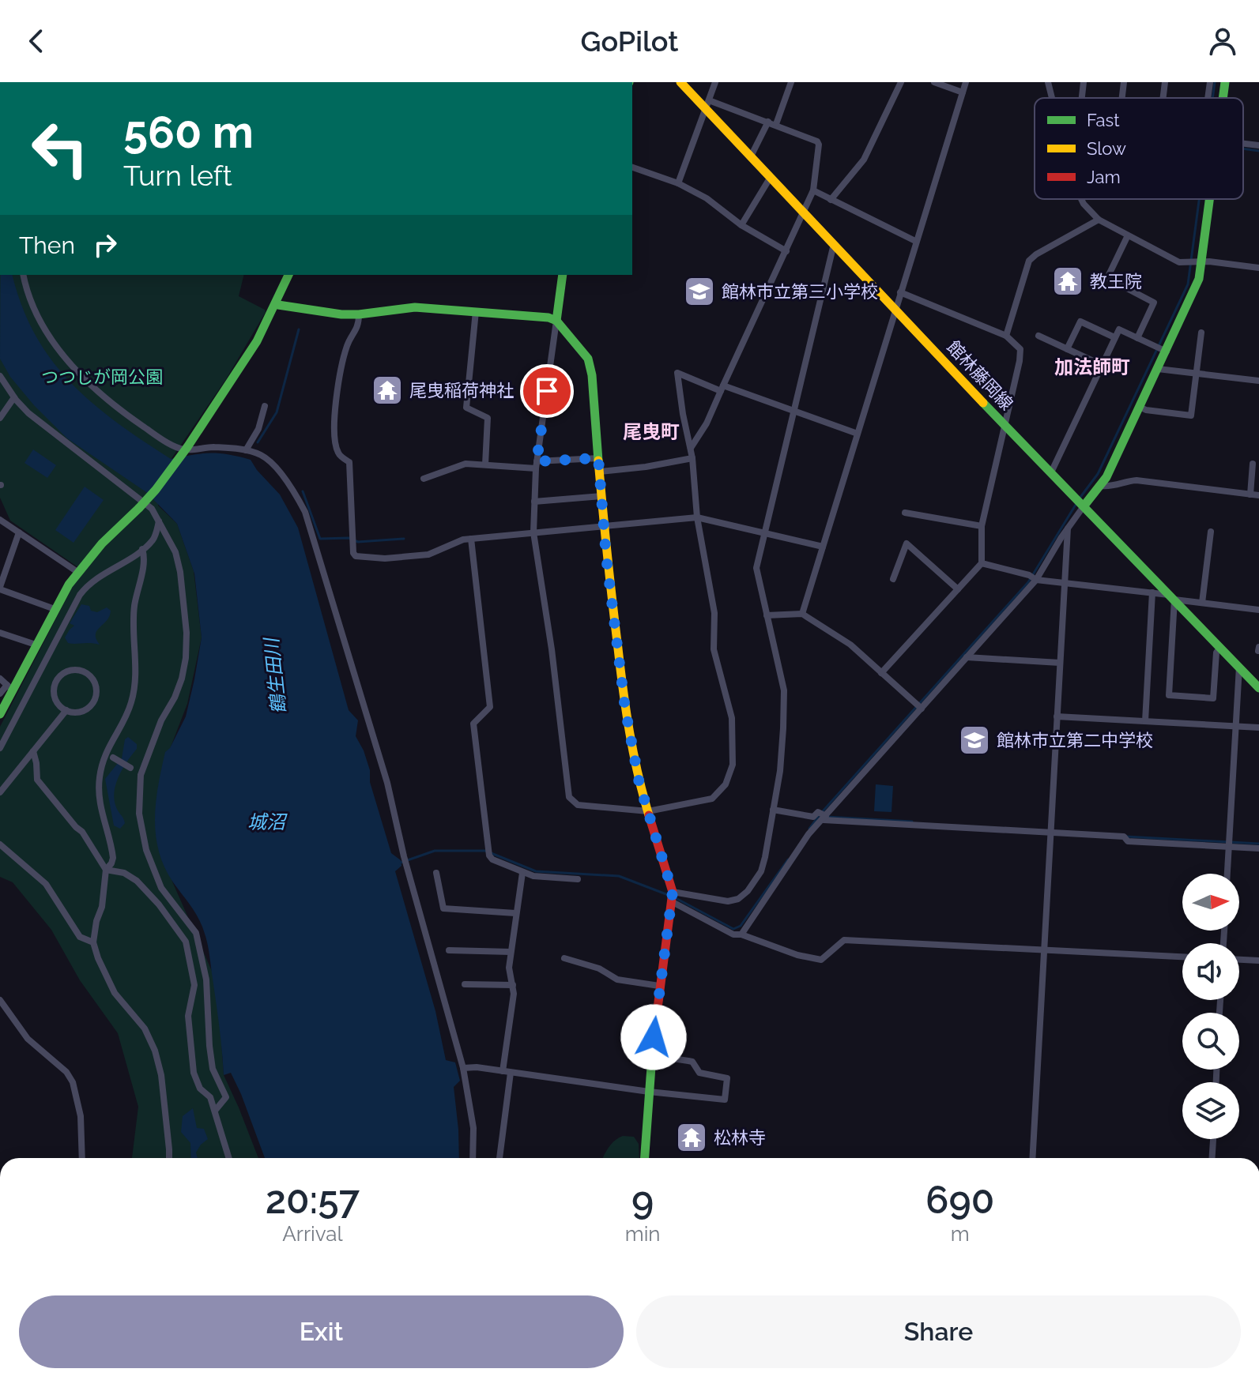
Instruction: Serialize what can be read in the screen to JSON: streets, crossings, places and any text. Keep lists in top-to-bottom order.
{
  "streets": {
    "street": ["館林藤岡線"]
  },
  "districts": ["加法師町", "尾曳町"],
  "water": ["鶴生田川", "城沼"],
  "parks": ["つつじが岡公園"],
  "places": {
    "temple": ["教王院", "尾曳稲荷神社", "松林寺"],
    "school or university": ["館林市立第三小学校", "館林市立第二中学校"]
  },
  "legend": ["Fast", "Slow", "Jam"],
  "north": "right",
  "page": {
    "header": "GoPilot",
    "turn": ["560 m", "Turn left"],
    "then": "Then",
    "eta": [
      "20:57",
      "Arrival",
      "9",
      "min",
      "690",
      "m"
    ],
    "buttons": ["Exit", "Share"]
  }
}
